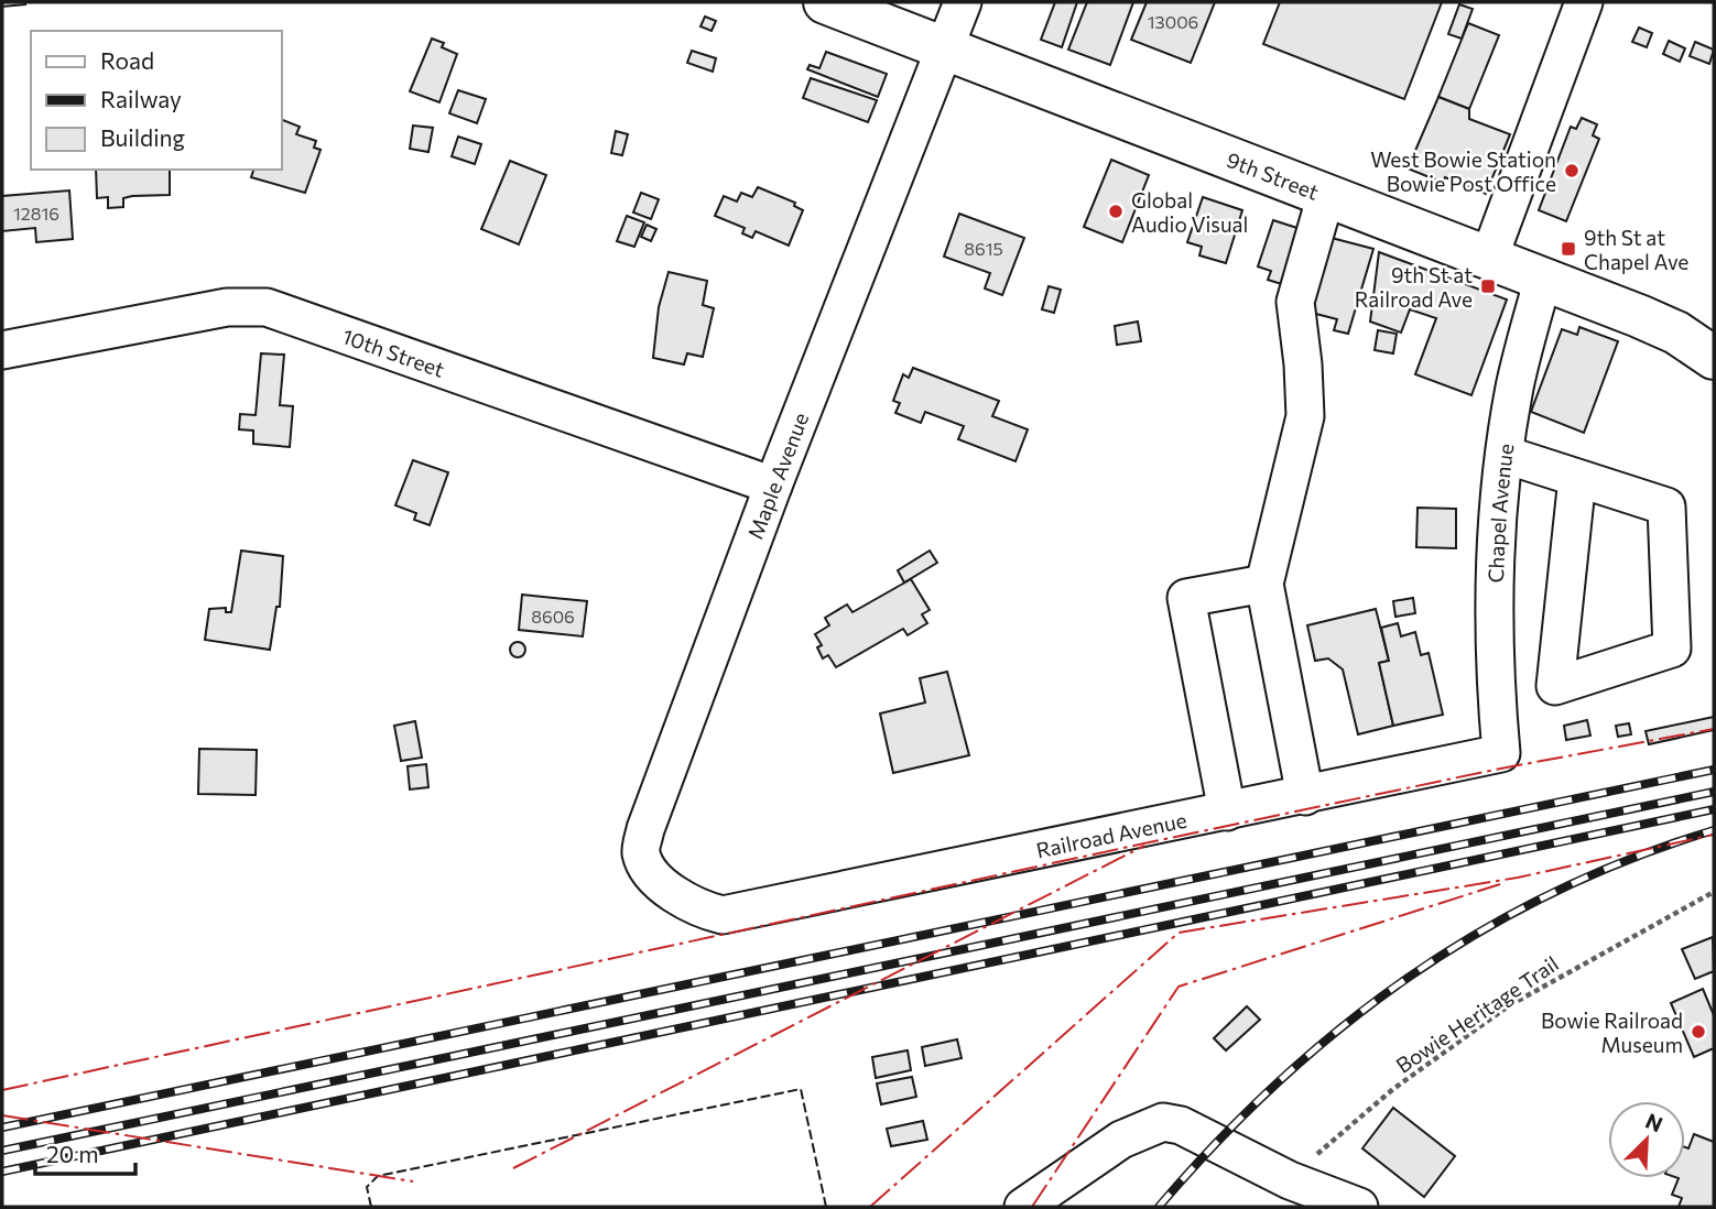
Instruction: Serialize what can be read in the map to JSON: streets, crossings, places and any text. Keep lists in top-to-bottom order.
{
  "streets": {
    "main road": ["9th Street"],
    "street": [
      "10th Street",
      "Maple Avenue",
      "Chapel Avenue",
      "Railroad Avenue"
    ],
    "path": ["Bowie Heritage Trail"]
  },
  "crossings": [
    ["9th Street", "Maple Avenue"],
    ["9th Street", "Chapel Avenue"],
    ["10th Street", "Maple Avenue"],
    ["Maple Avenue", "Railroad Avenue"],
    ["Chapel Avenue", "Railroad Avenue"]
  ],
  "places": {
    "other": ["West Bowie Station Bowie Post Office", "Global Audio Visual", "Bowie Railroad Museum"],
    "transit": ["9th St at Chapel Ave", "9th St at Railroad Ave"]
  },
  "house_numbers": [
    "13006",
    "12816",
    "8615",
    "8606"
  ],
  "legend": ["Road", "Railway", "Building"],
  "scale_bar": "20 m",
  "north": "top right"
}
